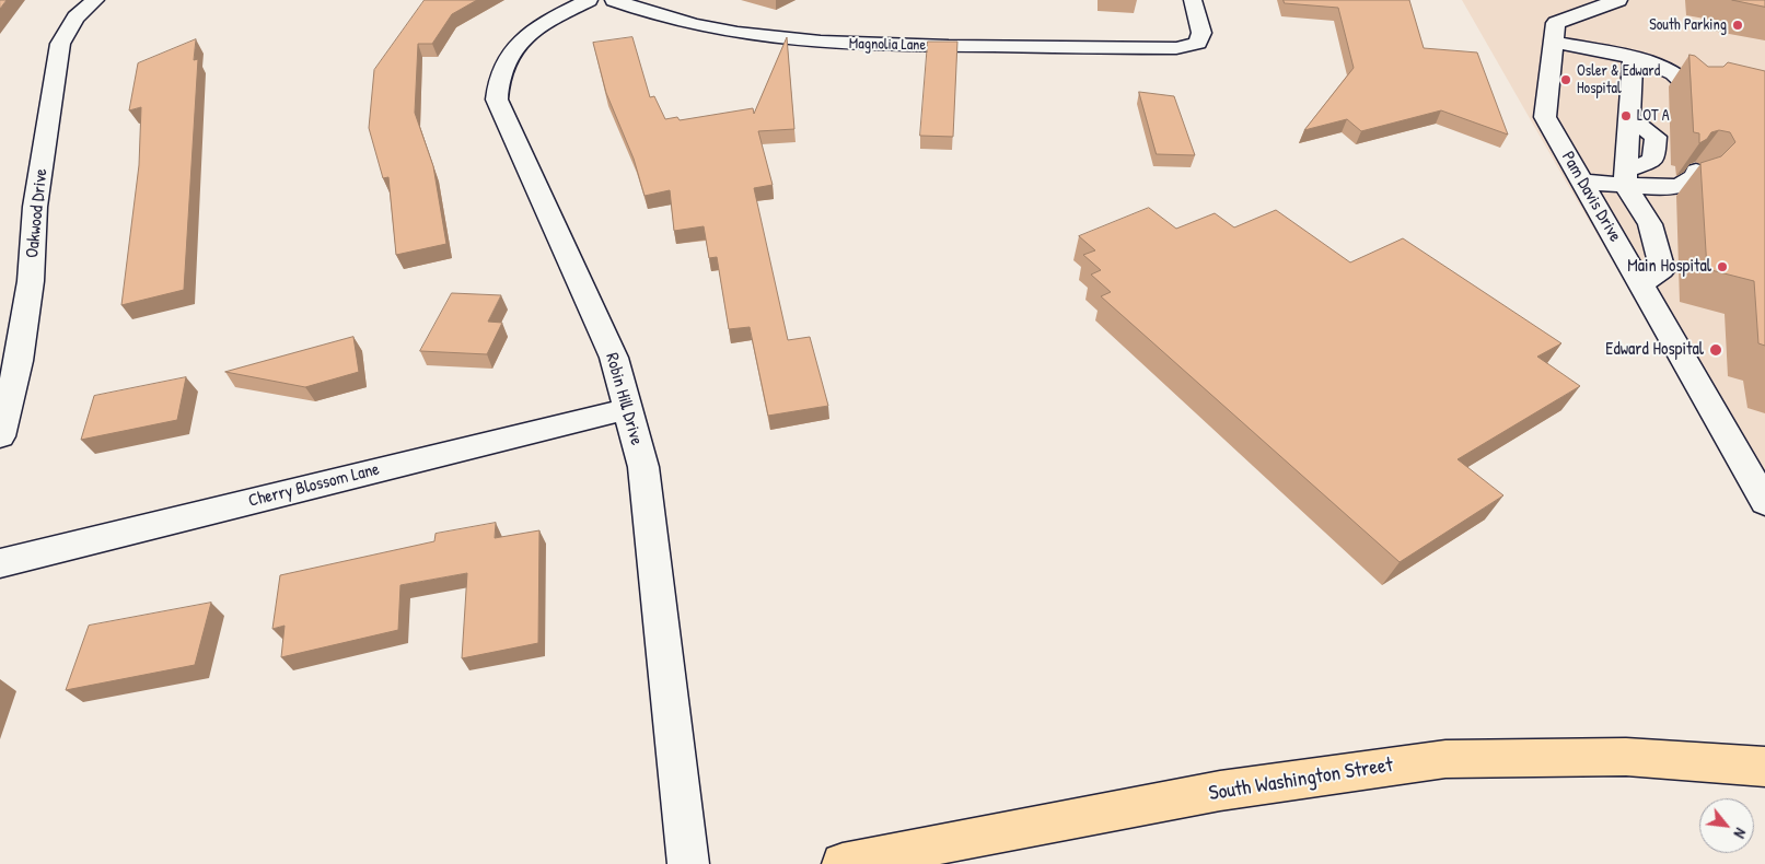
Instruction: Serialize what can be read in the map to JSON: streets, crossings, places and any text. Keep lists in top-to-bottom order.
{
  "streets": {
    "main road": ["South Washington Street"],
    "street": [
      "Magnolia Lane",
      "Pam Davis Drive",
      "Oakwood Drive",
      "Robin Hill Drive",
      "Cherry Blossom Lane"
    ]
  },
  "crossings": [
    ["Robin Hill Drive", "Cherry Blossom Lane"]
  ],
  "places": [
    "South Parking",
    "Osler & Edward Hospital",
    "LOT A",
    "Main Hospital",
    "Edward Hospital"
  ],
  "north": "bottom right"
}
